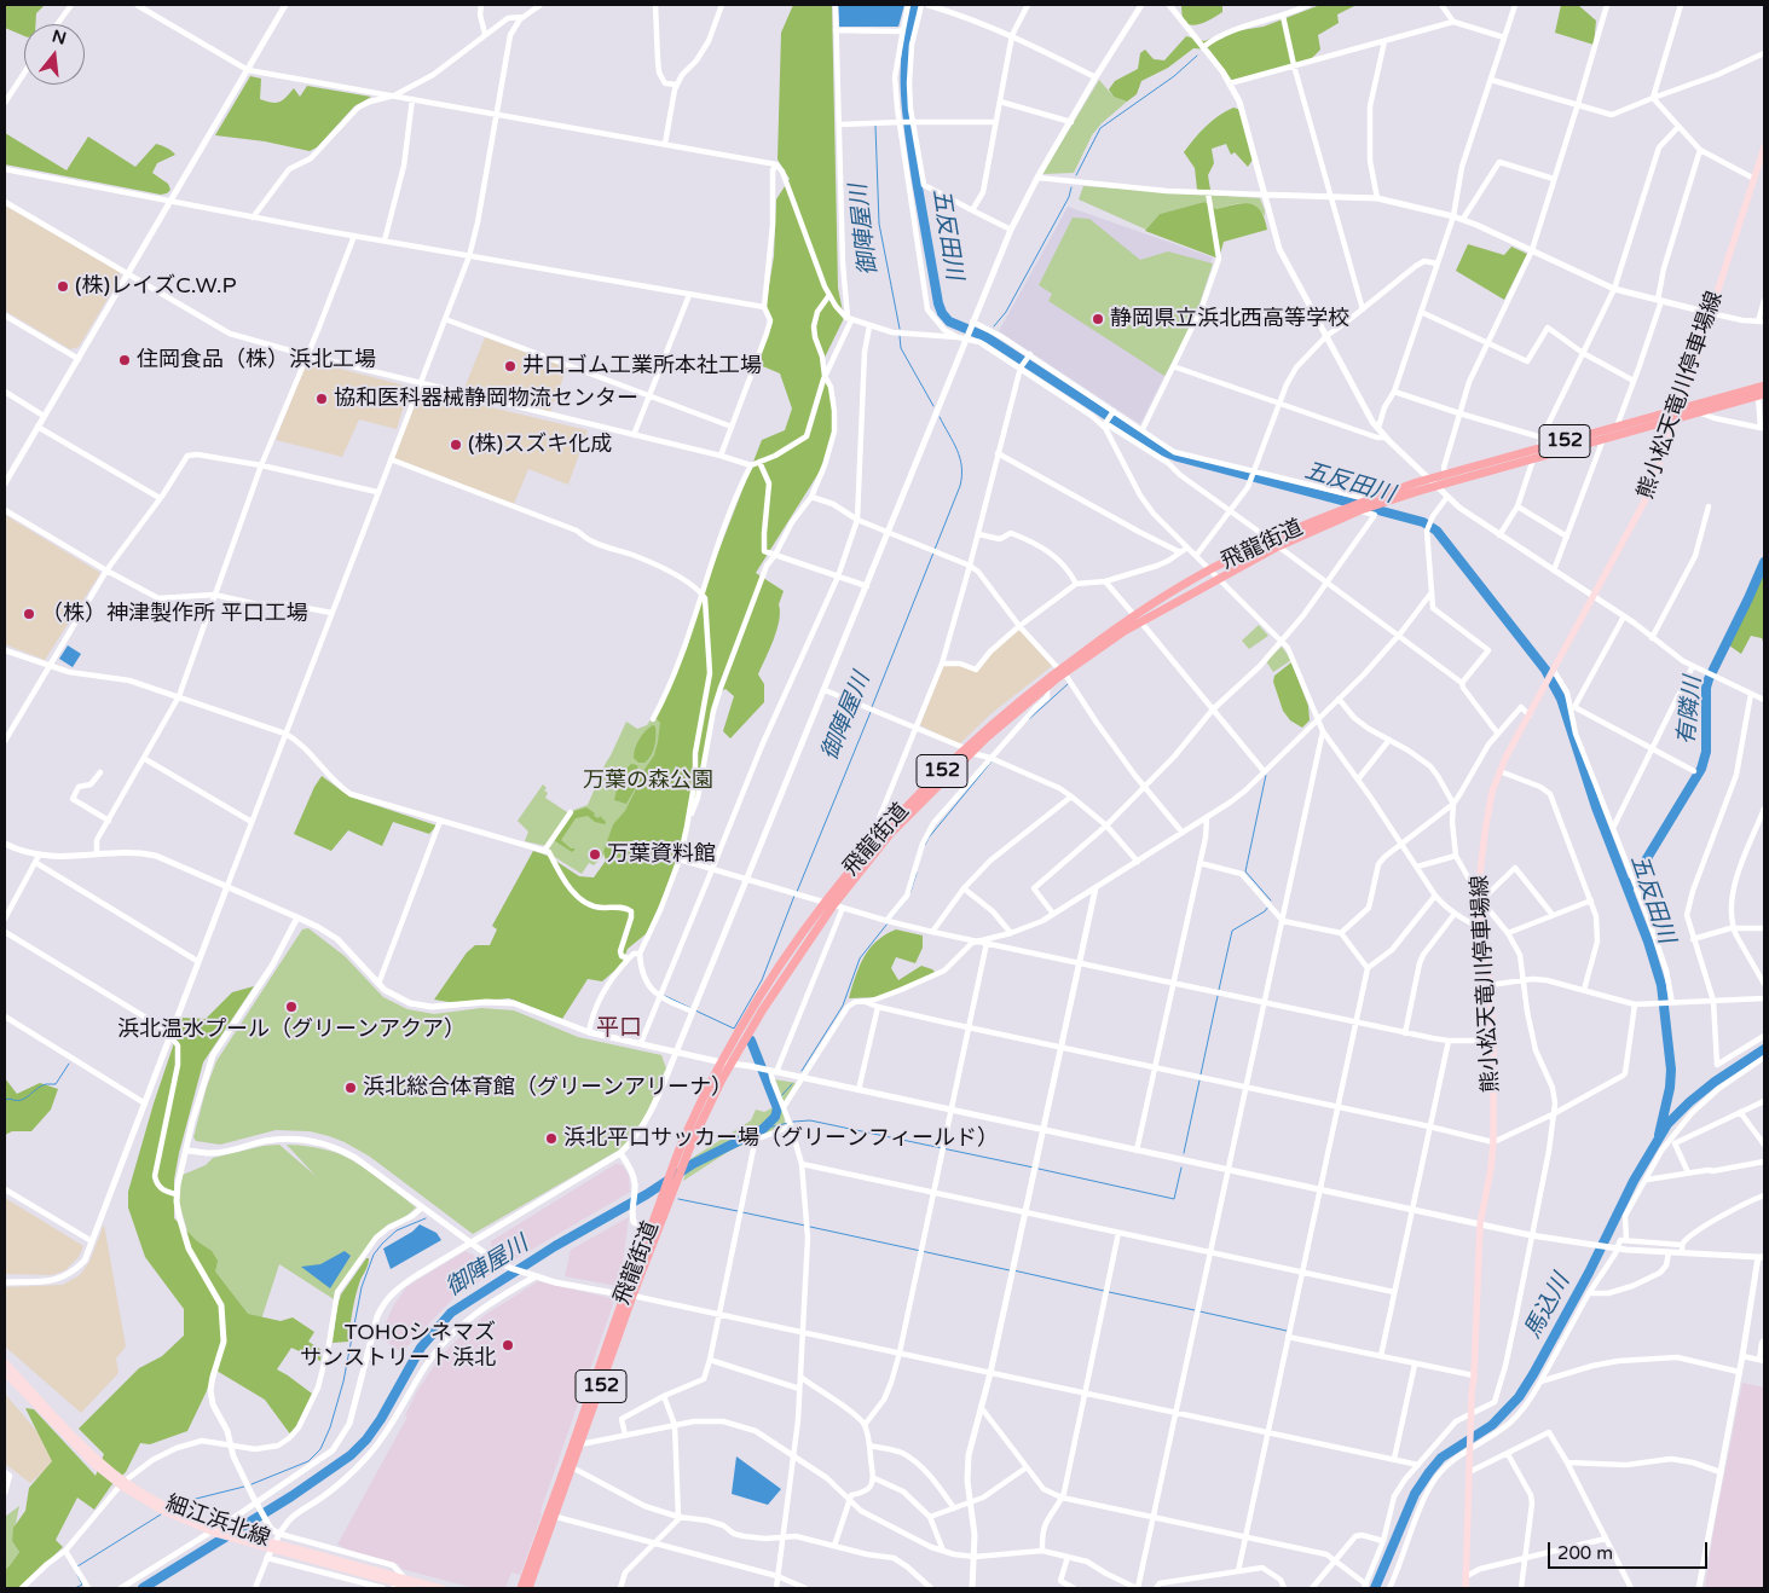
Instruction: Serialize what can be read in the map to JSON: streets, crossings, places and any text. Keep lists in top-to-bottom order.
{
  "streets": {
    "highway": ["152", "飛龍街道"],
    "main road": ["熊小松天竜川停車場線", "細江浜北線"]
  },
  "crossings": [
    ["熊小松天竜川停車場線", "飛龍街道"]
  ],
  "districts": ["平口"],
  "water": [
    "御陣屋川",
    "五反田川",
    "有隣川",
    "馬込川"
  ],
  "parks": ["万葉の森公園"],
  "places": [
    "(株)レイズC.W.P",
    "静岡県立浜北西高等学校",
    "住岡食品（株）浜北工場",
    "井口ゴム工業所本社工場",
    "協和医科器械静岡物流センター",
    "(株)スズキ化成",
    "（株）神津製作所 平口工場",
    "万葉資料館",
    "浜北温水プール（グリーンアクア）",
    "浜北総合体育館（グリーンアリーナ）",
    "浜北平口サッカー場（グリーンフィールド）",
    "TOHOシネマズ サンストリート浜北"
  ],
  "scale_bar": "200 m",
  "north": "top"
}
